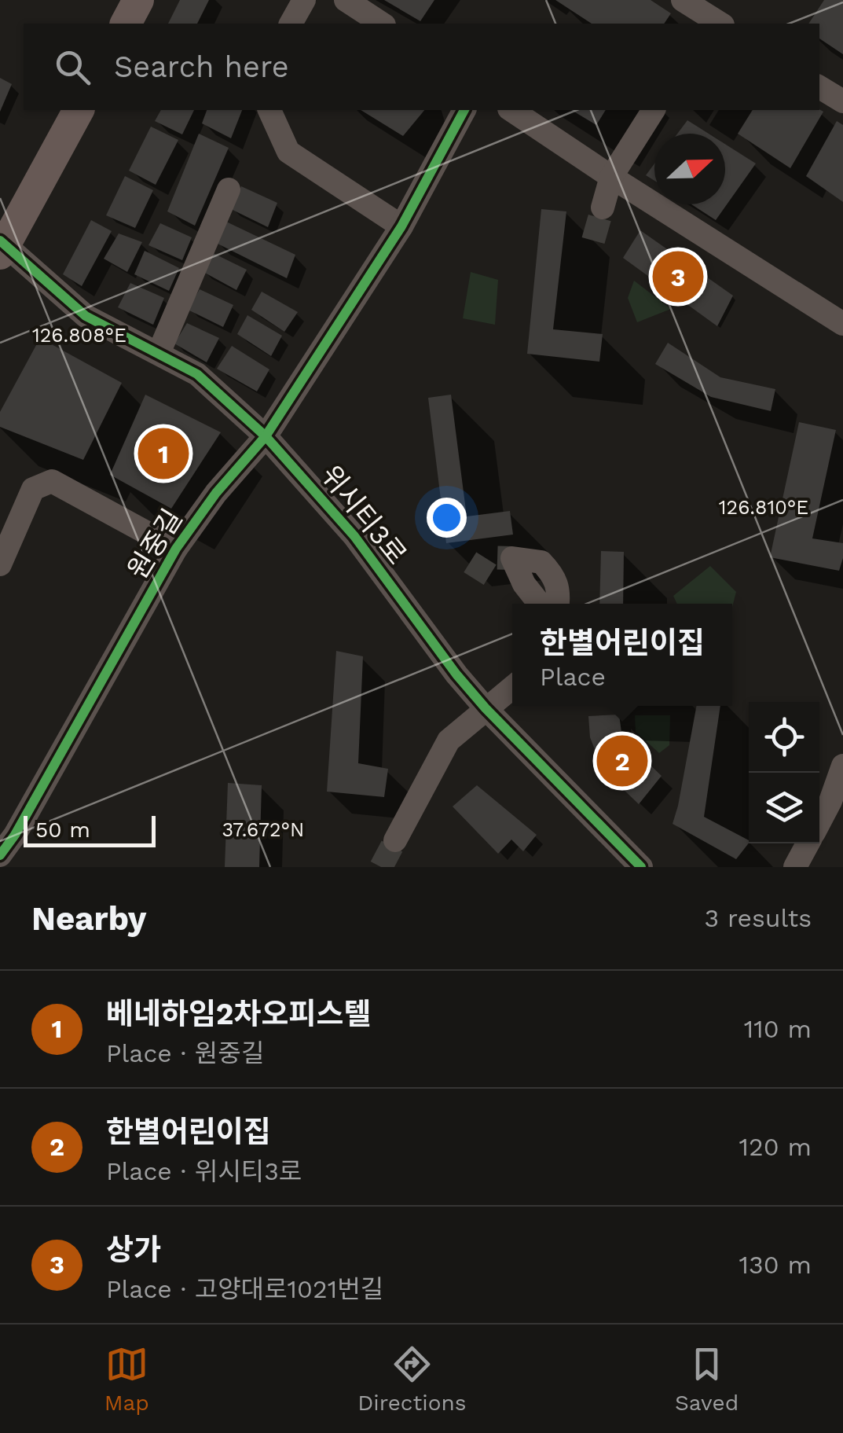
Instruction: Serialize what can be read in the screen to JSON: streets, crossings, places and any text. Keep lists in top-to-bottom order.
{
  "streets": {
    "street": ["위시티3로", "원중길"]
  },
  "crossings": [
    ["위시티3로", "원중길"]
  ],
  "scale_bar": "50 m",
  "north": "right",
  "page": {
    "search": "Search here",
    "pins": ["3", "1", "2"],
    "popup": ["한별어린이집", "Place"],
    "scale": "50 m",
    "heading": ["Nearby", "3 results"],
    "list": [
      {
        "mark": "1",
        "name": "베네하임2차오피스텔",
        "note": "Place · 원중길",
        "value": "110 m"
      },
      {
        "mark": "2",
        "name": "한별어린이집",
        "note": "Place · 위시티3로",
        "value": "120 m"
      },
      {
        "mark": "3",
        "name": "상가",
        "note": "Place · 고양대로1021번길",
        "value": "130 m"
      }
    ],
    "nav": ["Map", "Directions", "Saved"]
  },
  "coordinates": ["126.808°E", "126.810°E", "37.672°N"]
}
